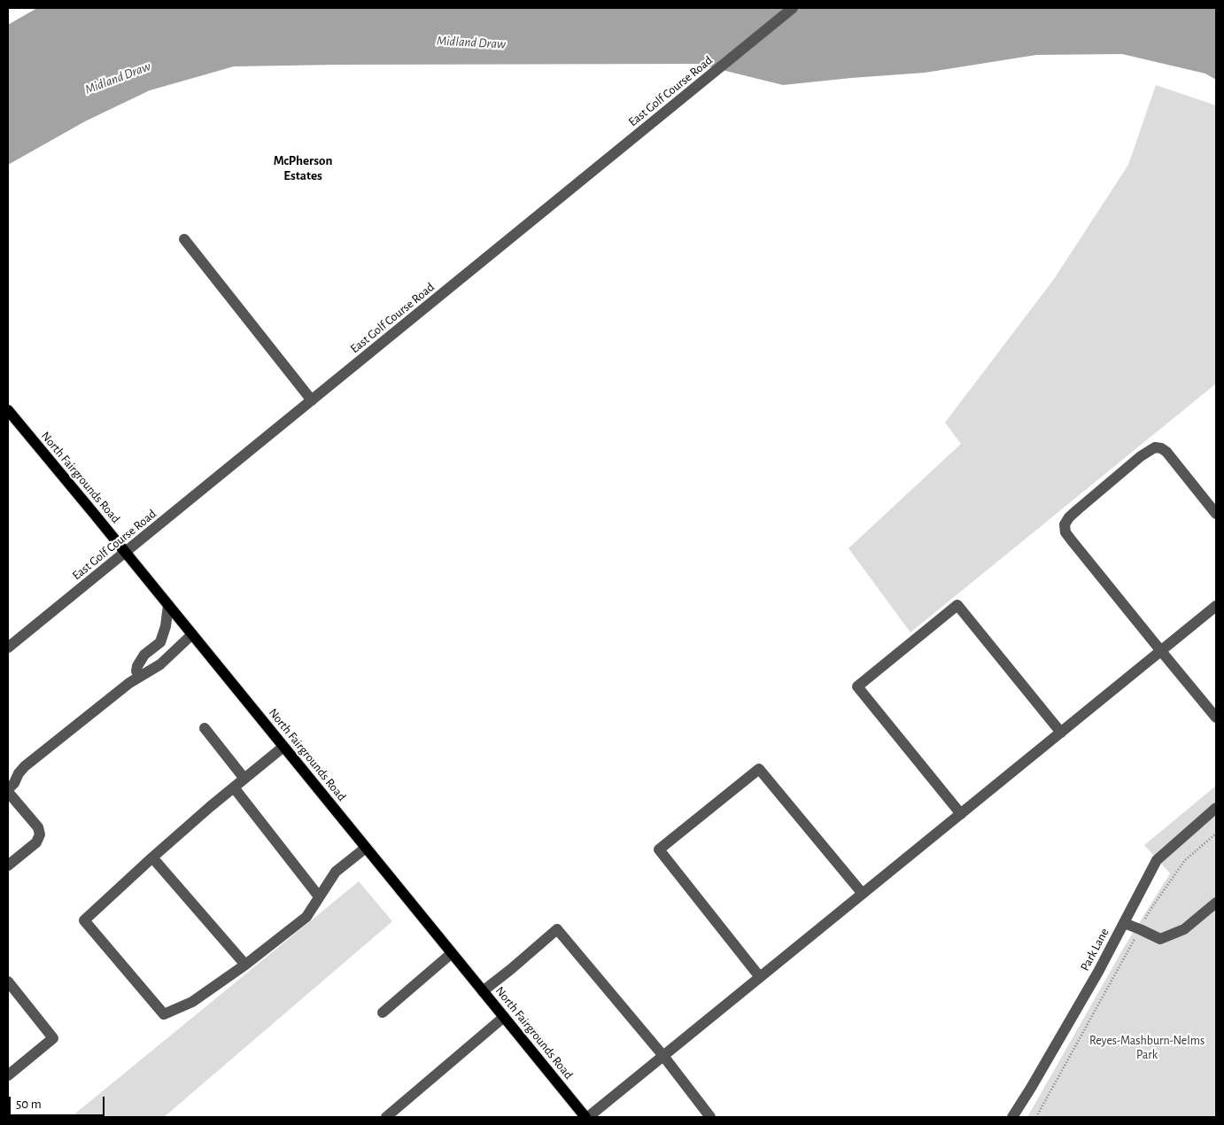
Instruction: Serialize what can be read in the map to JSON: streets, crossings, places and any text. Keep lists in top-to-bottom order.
{
  "streets": {
    "main road": ["North Fairgrounds Road"],
    "street": ["East Golf Course Road", "Park Lane"]
  },
  "crossings": [
    ["East Golf Course Road", "North Fairgrounds Road"]
  ],
  "districts": ["McPherson Estates"],
  "water": ["Midland Draw"],
  "parks": ["Reyes-Mashburn-Nelms Park"],
  "scale_bar": "50 m"
}
